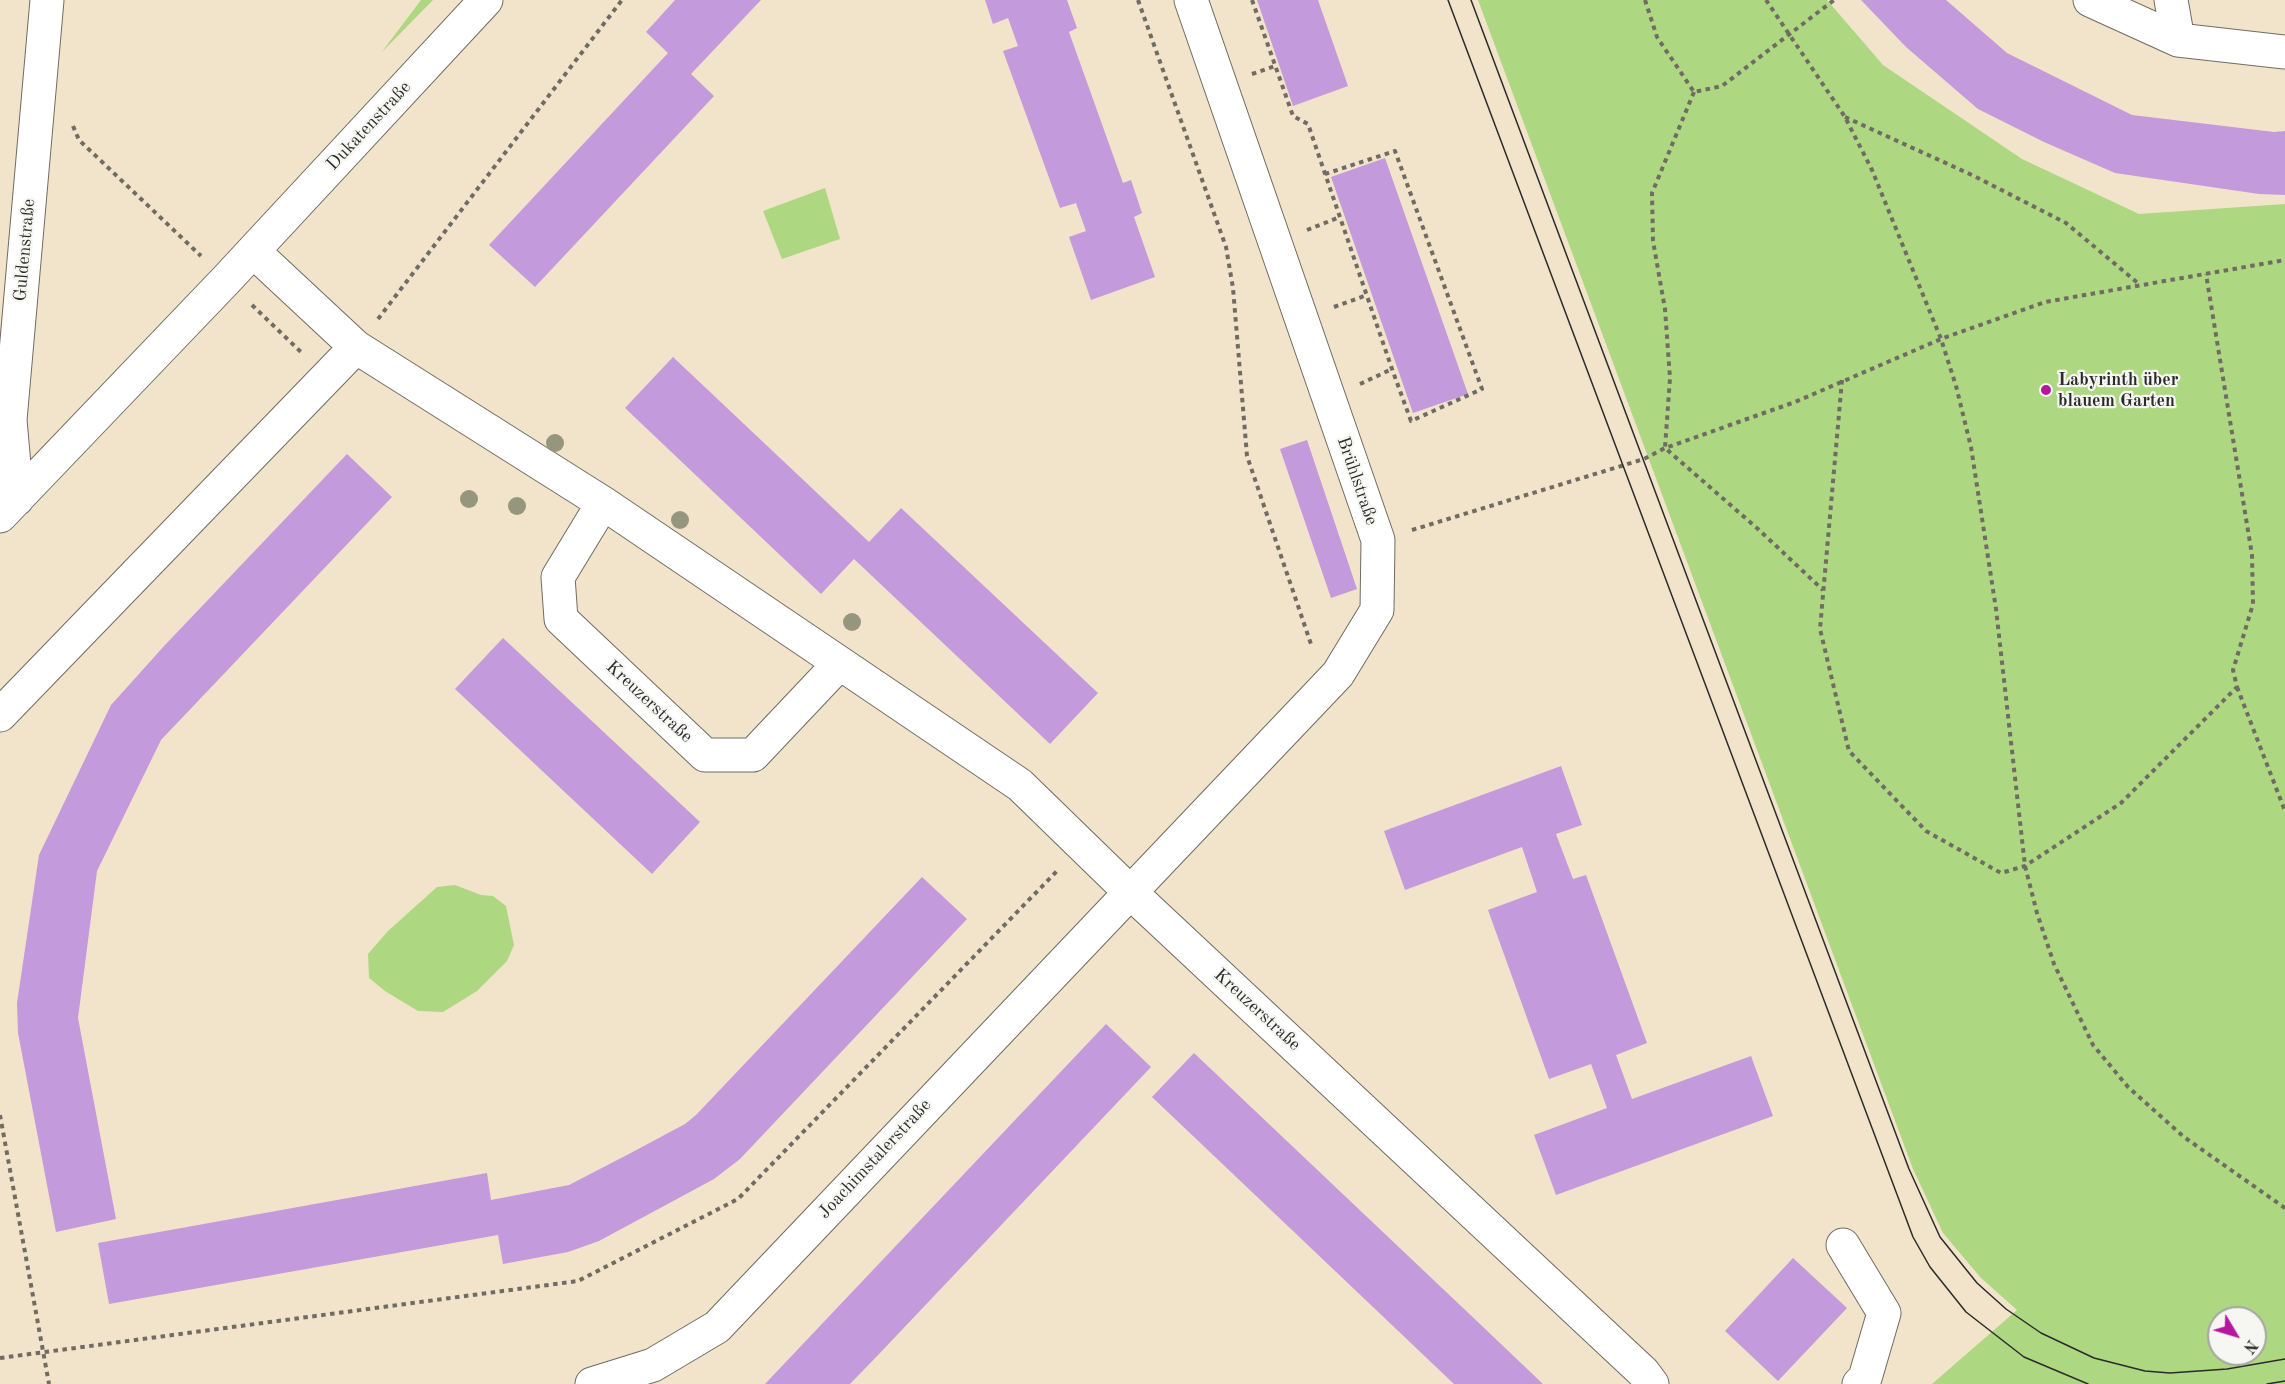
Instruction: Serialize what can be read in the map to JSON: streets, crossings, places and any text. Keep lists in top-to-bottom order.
{
  "streets": {
    "street": [
      "Dukatenstraße",
      "Guldenstraße",
      "Brühlstraße",
      "Kreuzerstraße",
      "Joachimstalerstraße"
    ]
  },
  "crossings": [
    ["Dukatenstraße", "Guldenstraße"],
    ["Dukatenstraße", "Kreuzerstraße"],
    ["Guldenstraße", "Kreuzerstraße"],
    ["Brühlstraße", "Kreuzerstraße"],
    ["Brühlstraße", "Joachimstalerstraße"],
    ["Kreuzerstraße", "Joachimstalerstraße"]
  ],
  "places": ["Labyrinth über blauem Garten"],
  "north": "bottom right"
}
